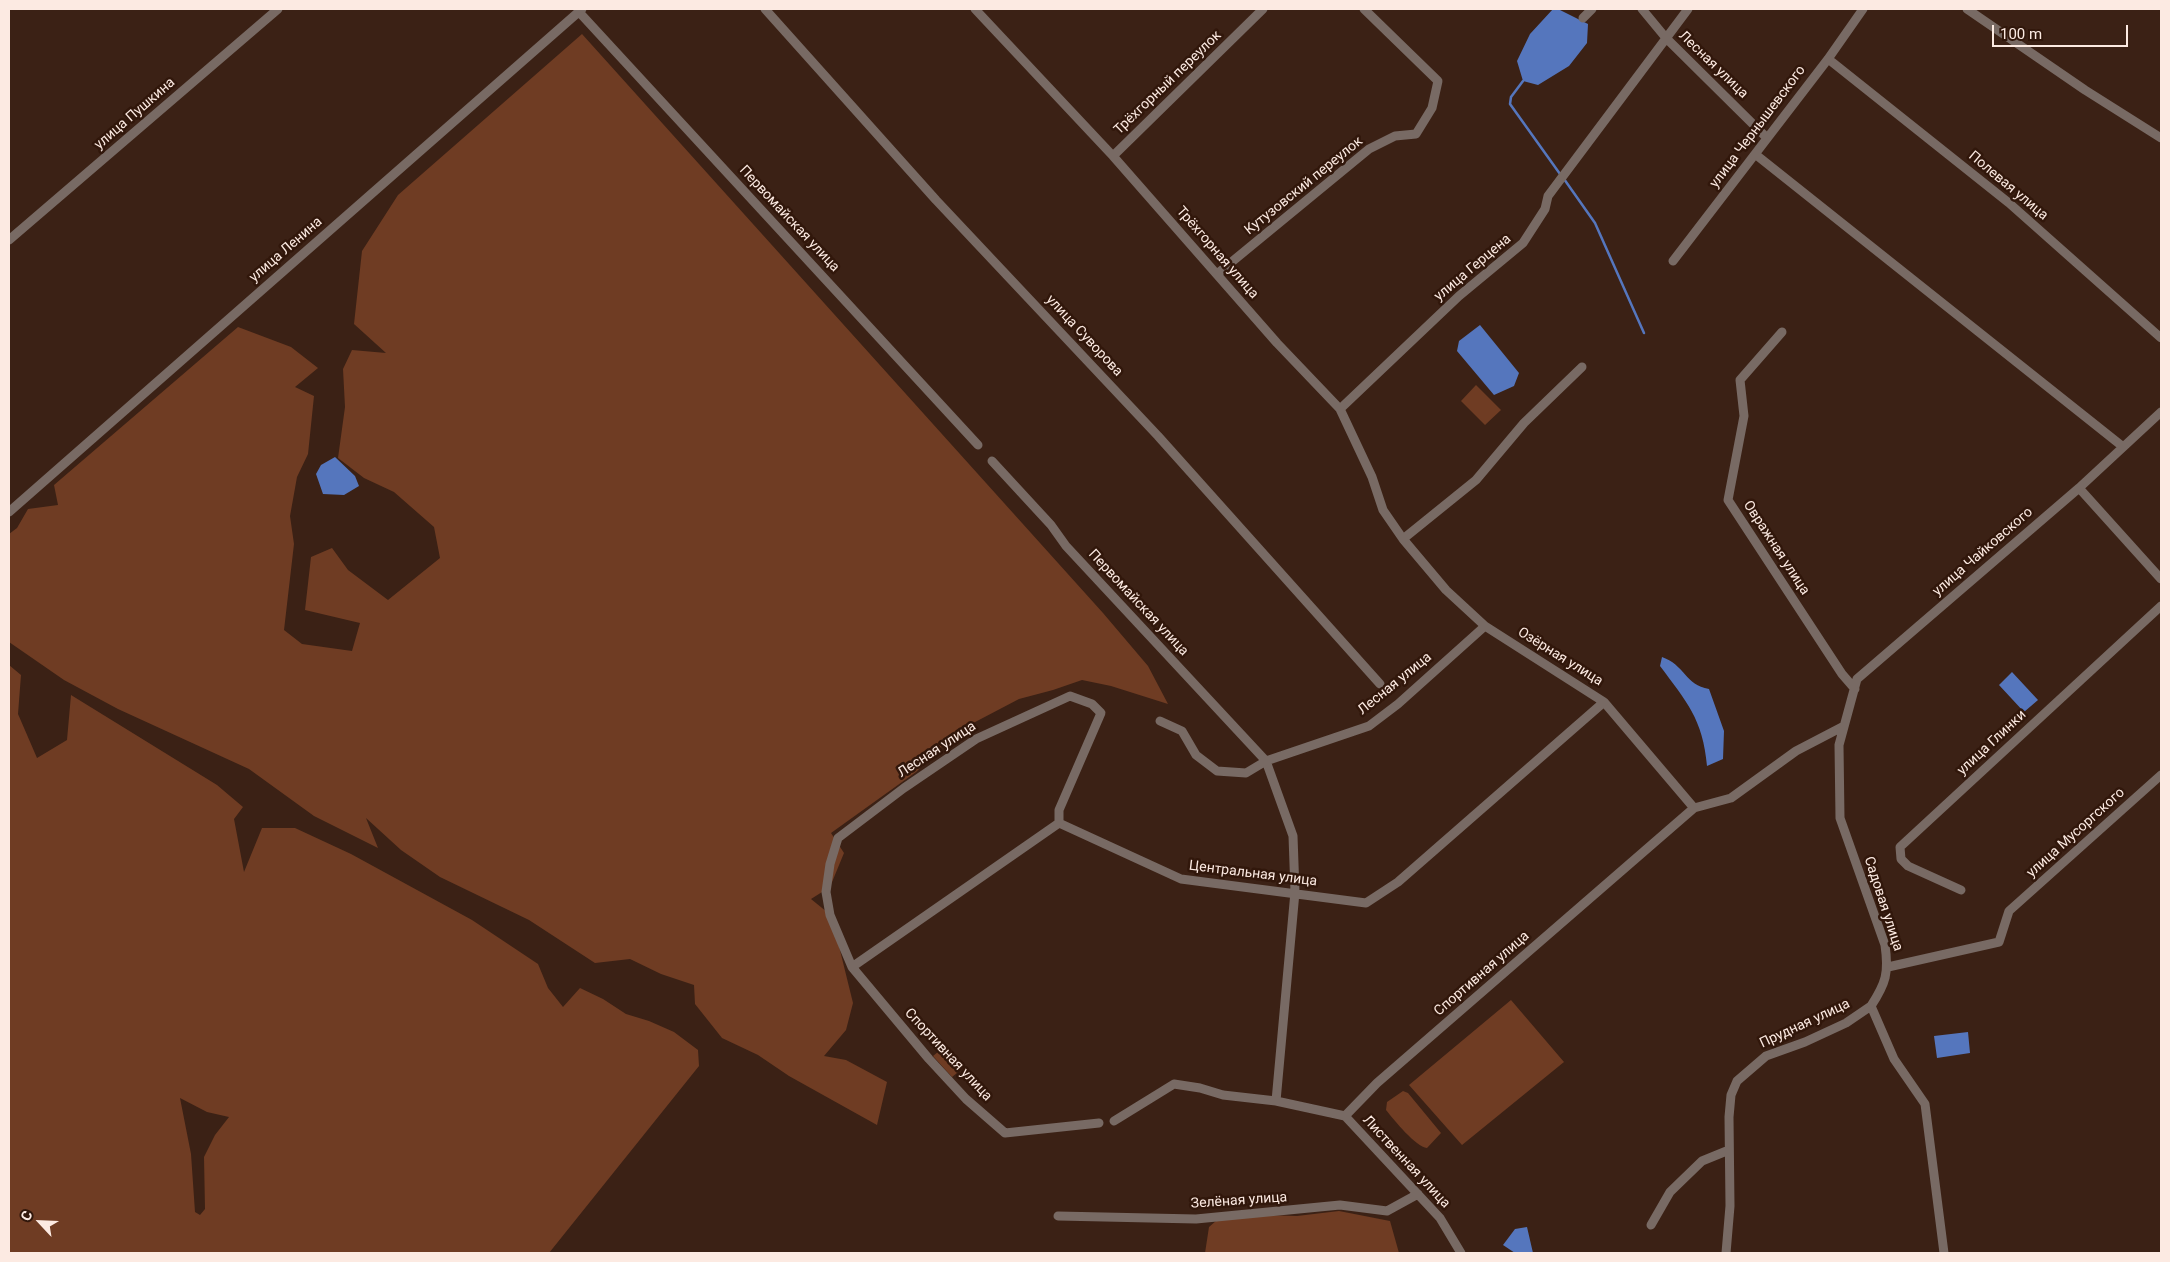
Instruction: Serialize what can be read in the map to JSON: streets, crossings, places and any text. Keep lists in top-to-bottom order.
{
  "streets": {
    "street": [
      "Лесная улица",
      "Трёхгорный переулок",
      "улица Пушкина",
      "улица Чернышевского",
      "Кутузовский переулок",
      "Полевая улица",
      "Первомайская улица",
      "улица Ленина",
      "Трёхгорная улица",
      "улица Герцена",
      "улица Суворова",
      "Овражная улица",
      "улица Чайковского",
      "Озёрная улица",
      "улица Глинки",
      "улица Мусоргского",
      "Центральная улица",
      "Садовая улица",
      "Спортивная улица",
      "Прудная улица",
      "Лиственная улица",
      "Зелёная улица"
    ]
  },
  "crossings": [
    ["Лесная улица", "улица Чернышевского"],
    ["Лесная улица", "Первомайская улица"],
    ["Лесная улица", "улица Герцена"],
    ["Лесная улица", "Озёрная улица"],
    ["Лесная улица", "Центральная улица"],
    ["Лесная улица", "Спортивная улица"],
    ["Трёхгорный переулок", "Трёхгорная улица"],
    ["Кутузовский переулок", "Трёхгорная улица"],
    ["Первомайская улица", "улица Ленина"],
    ["Трёхгорная улица", "улица Герцена"],
    ["Трёхгорная улица", "Озёрная улица"],
    ["Овражная улица", "улица Чайковского"],
    ["улица Чайковского", "Садовая улица"],
    ["улица Чайковского", "Спортивная улица"],
    ["Озёрная улица", "Центральная улица"],
    ["Озёрная улица", "Спортивная улица"],
    ["улица Мусоргского", "Садовая улица"],
    ["Садовая улица", "Спортивная улица"],
    ["Садовая улица", "Прудная улица"],
    ["Спортивная улица", "Лиственная улица"],
    ["Лиственная улица", "Зелёная улица"]
  ],
  "scale_bar": "100 m",
  "north": "top left"
}
